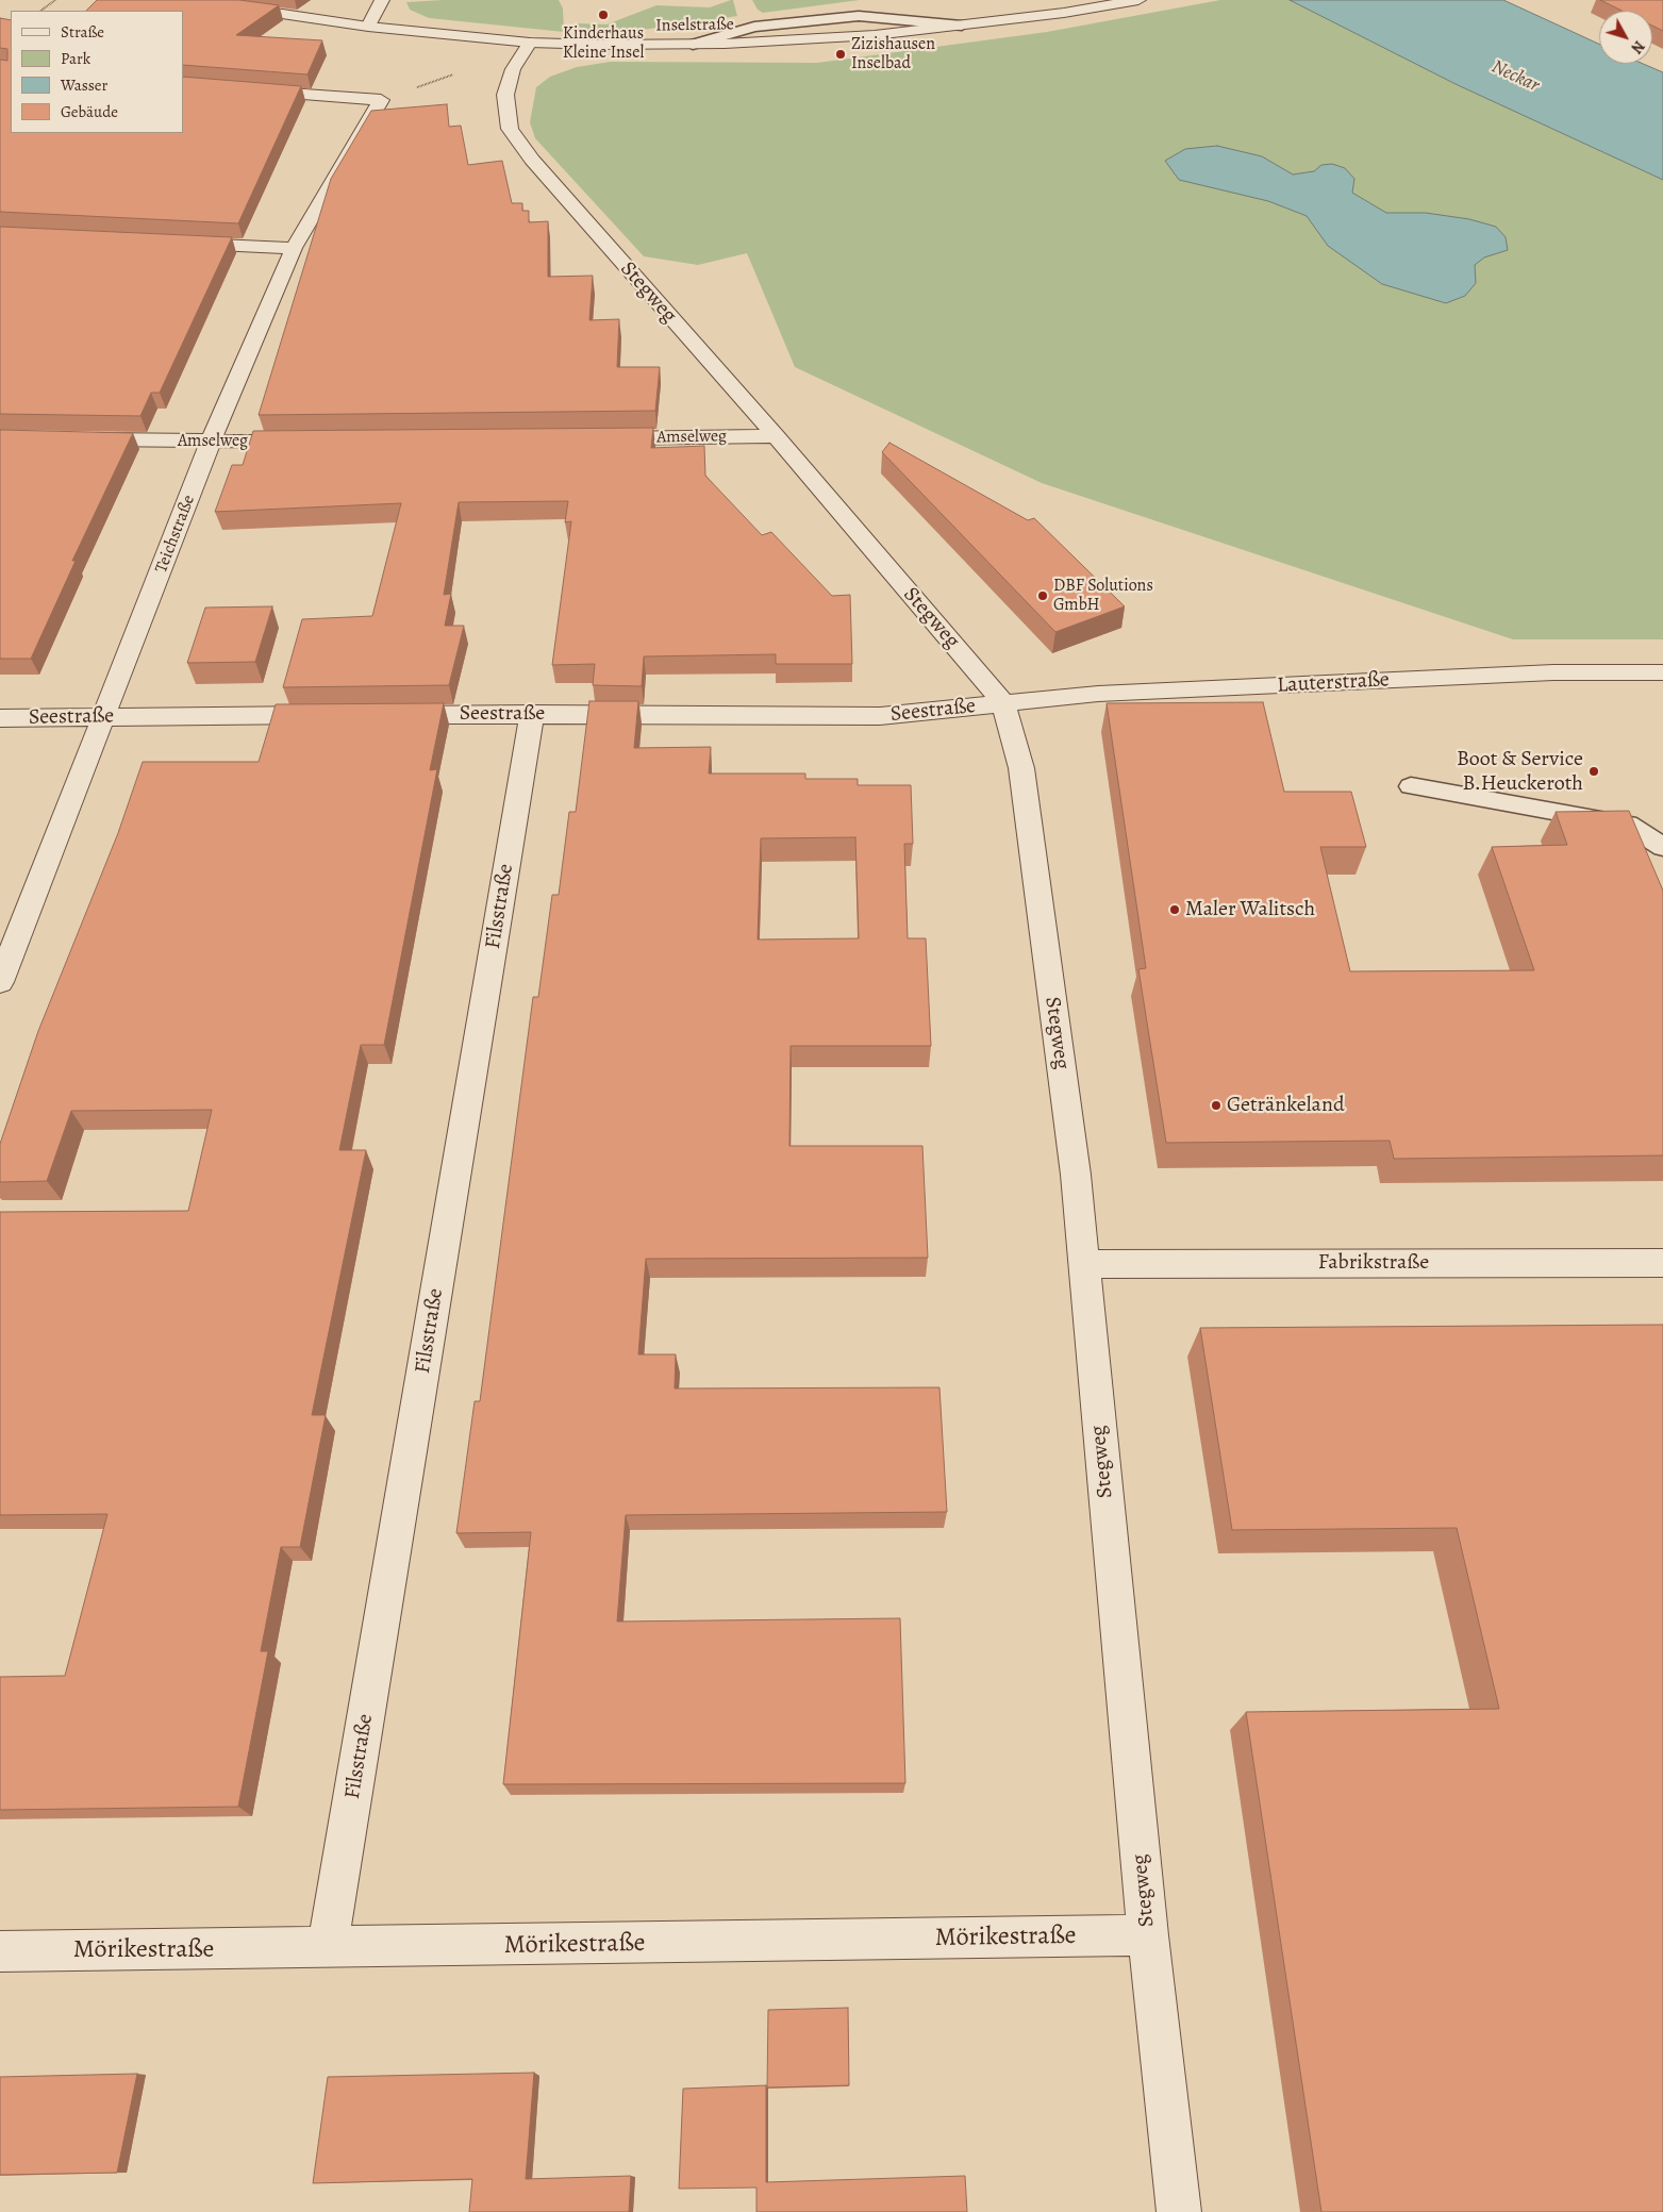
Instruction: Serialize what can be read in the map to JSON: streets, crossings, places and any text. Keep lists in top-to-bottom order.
{
  "streets": {
    "street": [
      "Inselstraße",
      "Stegweg",
      "Amselweg",
      "Teichstraße",
      "Lauterstraße",
      "Seestraße",
      "Filsstraße",
      "Fabrikstraße",
      "Mörikestraße"
    ]
  },
  "crossings": [
    ["Inselstraße", "Stegweg"],
    ["Stegweg", "Amselweg"],
    ["Stegweg", "Lauterstraße"],
    ["Stegweg", "Seestraße"],
    ["Stegweg", "Fabrikstraße"],
    ["Stegweg", "Mörikestraße"],
    ["Amselweg", "Teichstraße"],
    ["Teichstraße", "Seestraße"],
    ["Lauterstraße", "Seestraße"],
    ["Seestraße", "Filsstraße"],
    ["Filsstraße", "Mörikestraße"]
  ],
  "water": ["Neckar"],
  "places": [
    "Kinderhaus Kleine Insel",
    "Zizishausen Inselbad",
    "DBF Solutions GmbH",
    "Boot & Service B.Heuckeroth",
    "Maler Walitsch",
    "Getränkeland"
  ],
  "legend": [
    "Straße",
    "Park",
    "Wasser",
    "Gebäude"
  ],
  "north": "bottom right"
}
